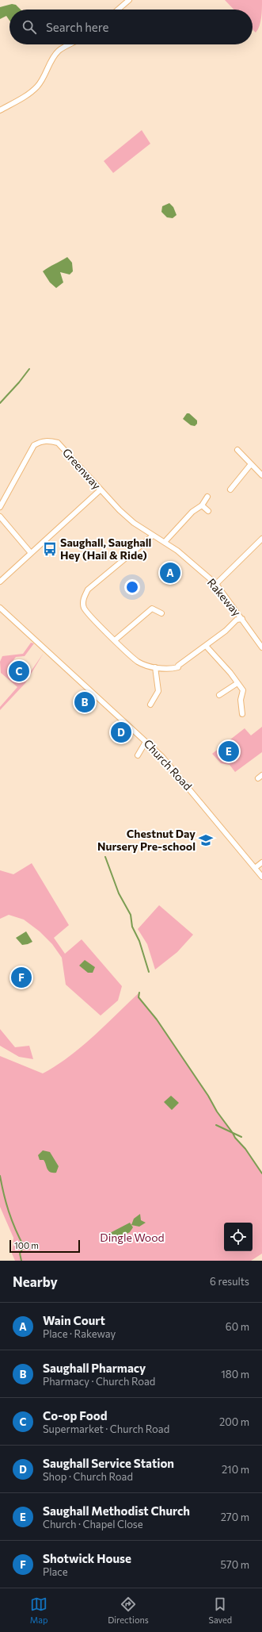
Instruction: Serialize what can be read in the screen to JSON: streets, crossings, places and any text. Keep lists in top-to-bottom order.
{
  "streets": {
    "street": ["Greenway", "Rakeway", "Church Road"]
  },
  "crossings": [
    ["Greenway", "Rakeway"]
  ],
  "parks": ["Dingle Wood"],
  "places": {
    "bus stop": ["Saughall, Saughall Hey (Hail & Ride)"],
    "school or university": ["Chestnut Day Nursery Pre-school"]
  },
  "scale_bar": "100 m",
  "page": {
    "search": "Search here",
    "pins": [
      "A",
      "C",
      "B",
      "D",
      "E",
      "F"
    ],
    "scale": "100 m",
    "heading": ["Nearby", "6 results"],
    "list": [
      {
        "mark": "A",
        "name": "Wain Court",
        "note": "Place · Rakeway",
        "value": "60 m"
      },
      {
        "mark": "B",
        "name": "Saughall Pharmacy",
        "note": "Pharmacy · Church Road",
        "value": "180 m"
      },
      {
        "mark": "C",
        "name": "Co-op Food",
        "note": "Supermarket · Church Road",
        "value": "200 m"
      },
      {
        "mark": "D",
        "name": "Saughall Service Station",
        "note": "Shop · Church Road",
        "value": "210 m"
      },
      {
        "mark": "E",
        "name": "Saughall Methodist Church",
        "note": "Church · Chapel Close",
        "value": "270 m"
      },
      {
        "mark": "F",
        "name": "Shotwick House",
        "note": "Place",
        "value": "570 m"
      }
    ],
    "nav": ["Map", "Directions", "Saved"]
  }
}
